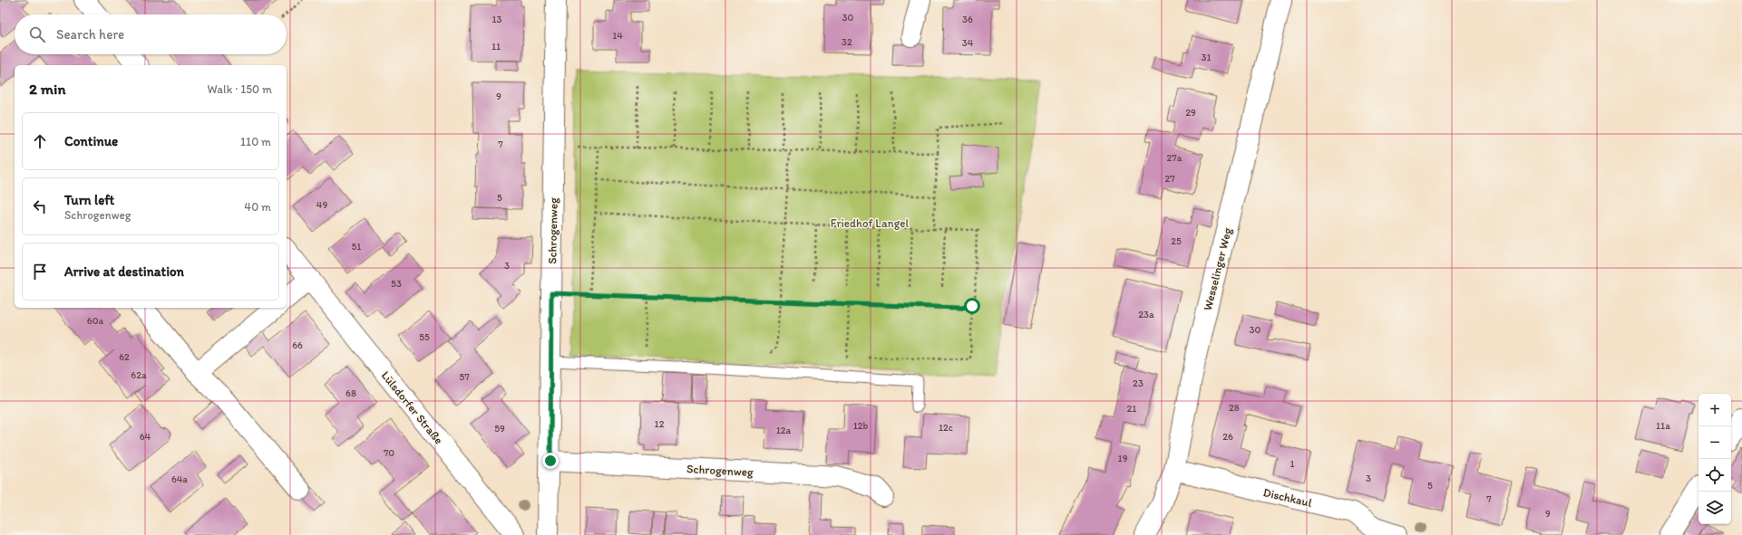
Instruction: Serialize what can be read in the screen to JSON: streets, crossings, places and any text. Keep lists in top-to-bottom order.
{
  "streets": {
    "street": [
      "Schrogenweg",
      "Wesselinger Weg",
      "Lülsdorfer Straße",
      "Dischkaul"
    ]
  },
  "crossings": [
    ["Wesselinger Weg", "Dischkaul"]
  ],
  "parks": ["Friedhof Langel"],
  "house_numbers": [
    "30",
    "13",
    "36",
    "14",
    "32",
    "34",
    "11",
    "31",
    "9",
    "29",
    "7",
    "27a",
    "27",
    "5",
    "49",
    "25",
    "51",
    "3",
    "53",
    "23a",
    "60a",
    "30",
    "55",
    "66",
    "62",
    "62a",
    "57",
    "23",
    "68",
    "28",
    "21",
    "12",
    "12b",
    "11a",
    "12c",
    "59",
    "12a",
    "64",
    "26",
    "70",
    "19",
    "1",
    "3",
    "64a",
    "5",
    "7",
    "9"
  ],
  "page": {
    "search": "Search here",
    "heading": ["2 min", "Walk · 150 m"],
    "list": [
      ["Continue", "110 m"],
      ["Turn left", "Schrogenweg", "40 m"],
      "Arrive at destination"
    ],
    "map_buttons": ["+", "−"]
  }
}
